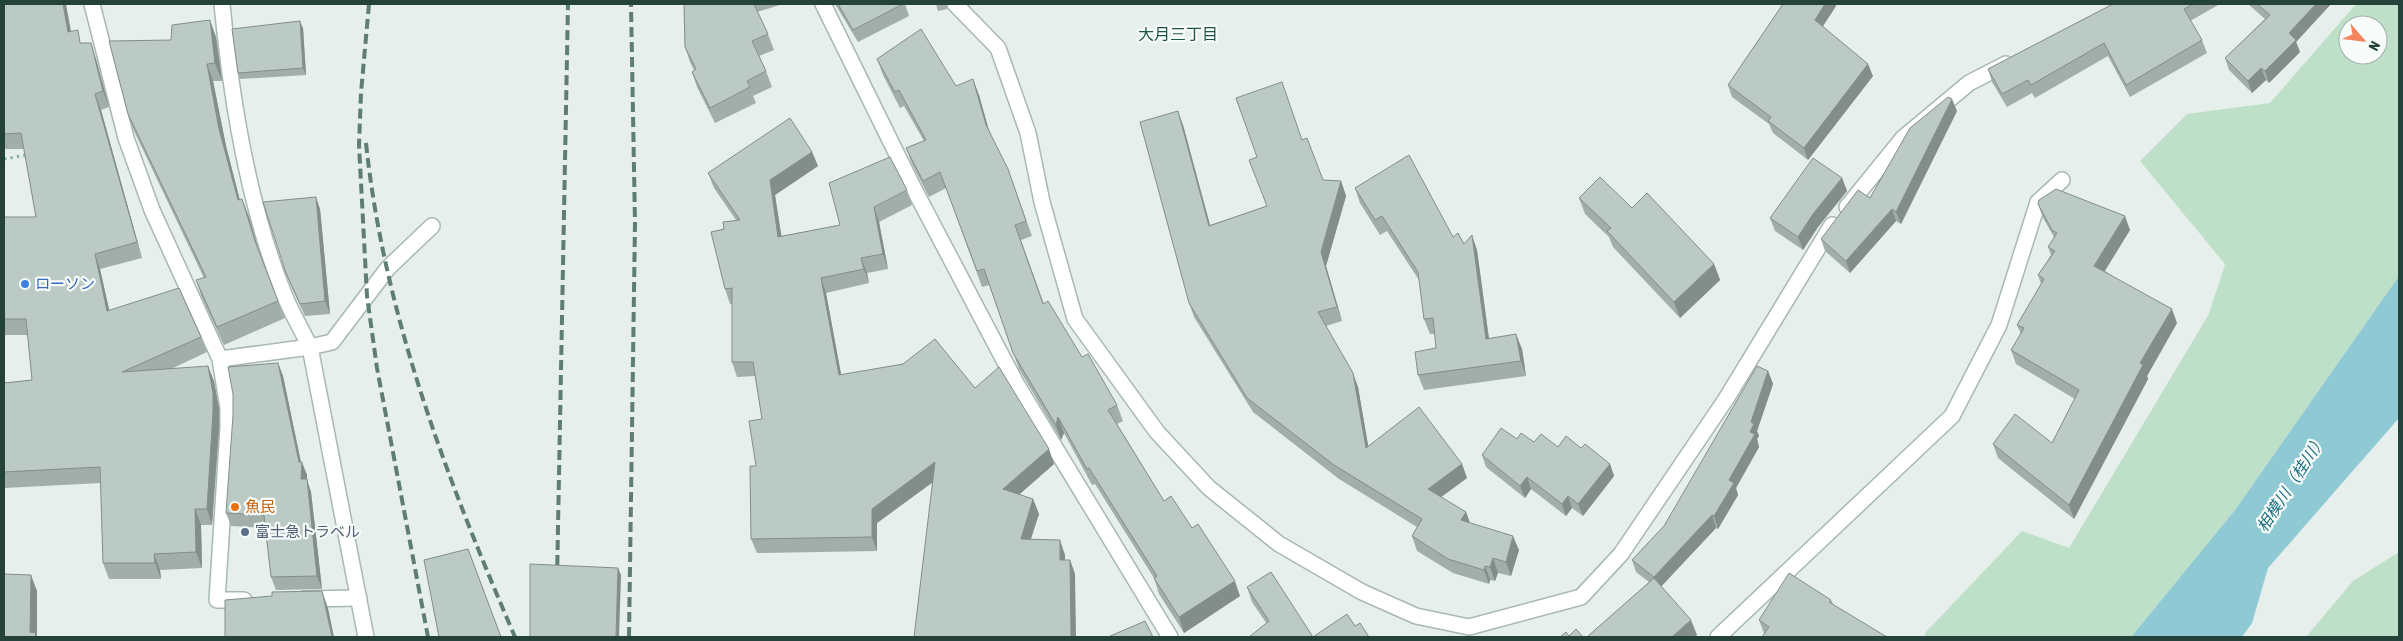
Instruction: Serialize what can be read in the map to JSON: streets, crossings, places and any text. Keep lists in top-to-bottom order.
{
  "districts": ["大月三丁目"],
  "water": ["相模川（桂川）"],
  "places": ["ローソン", "魚民", "富士急トラベル"],
  "north": "bottom right"
}
